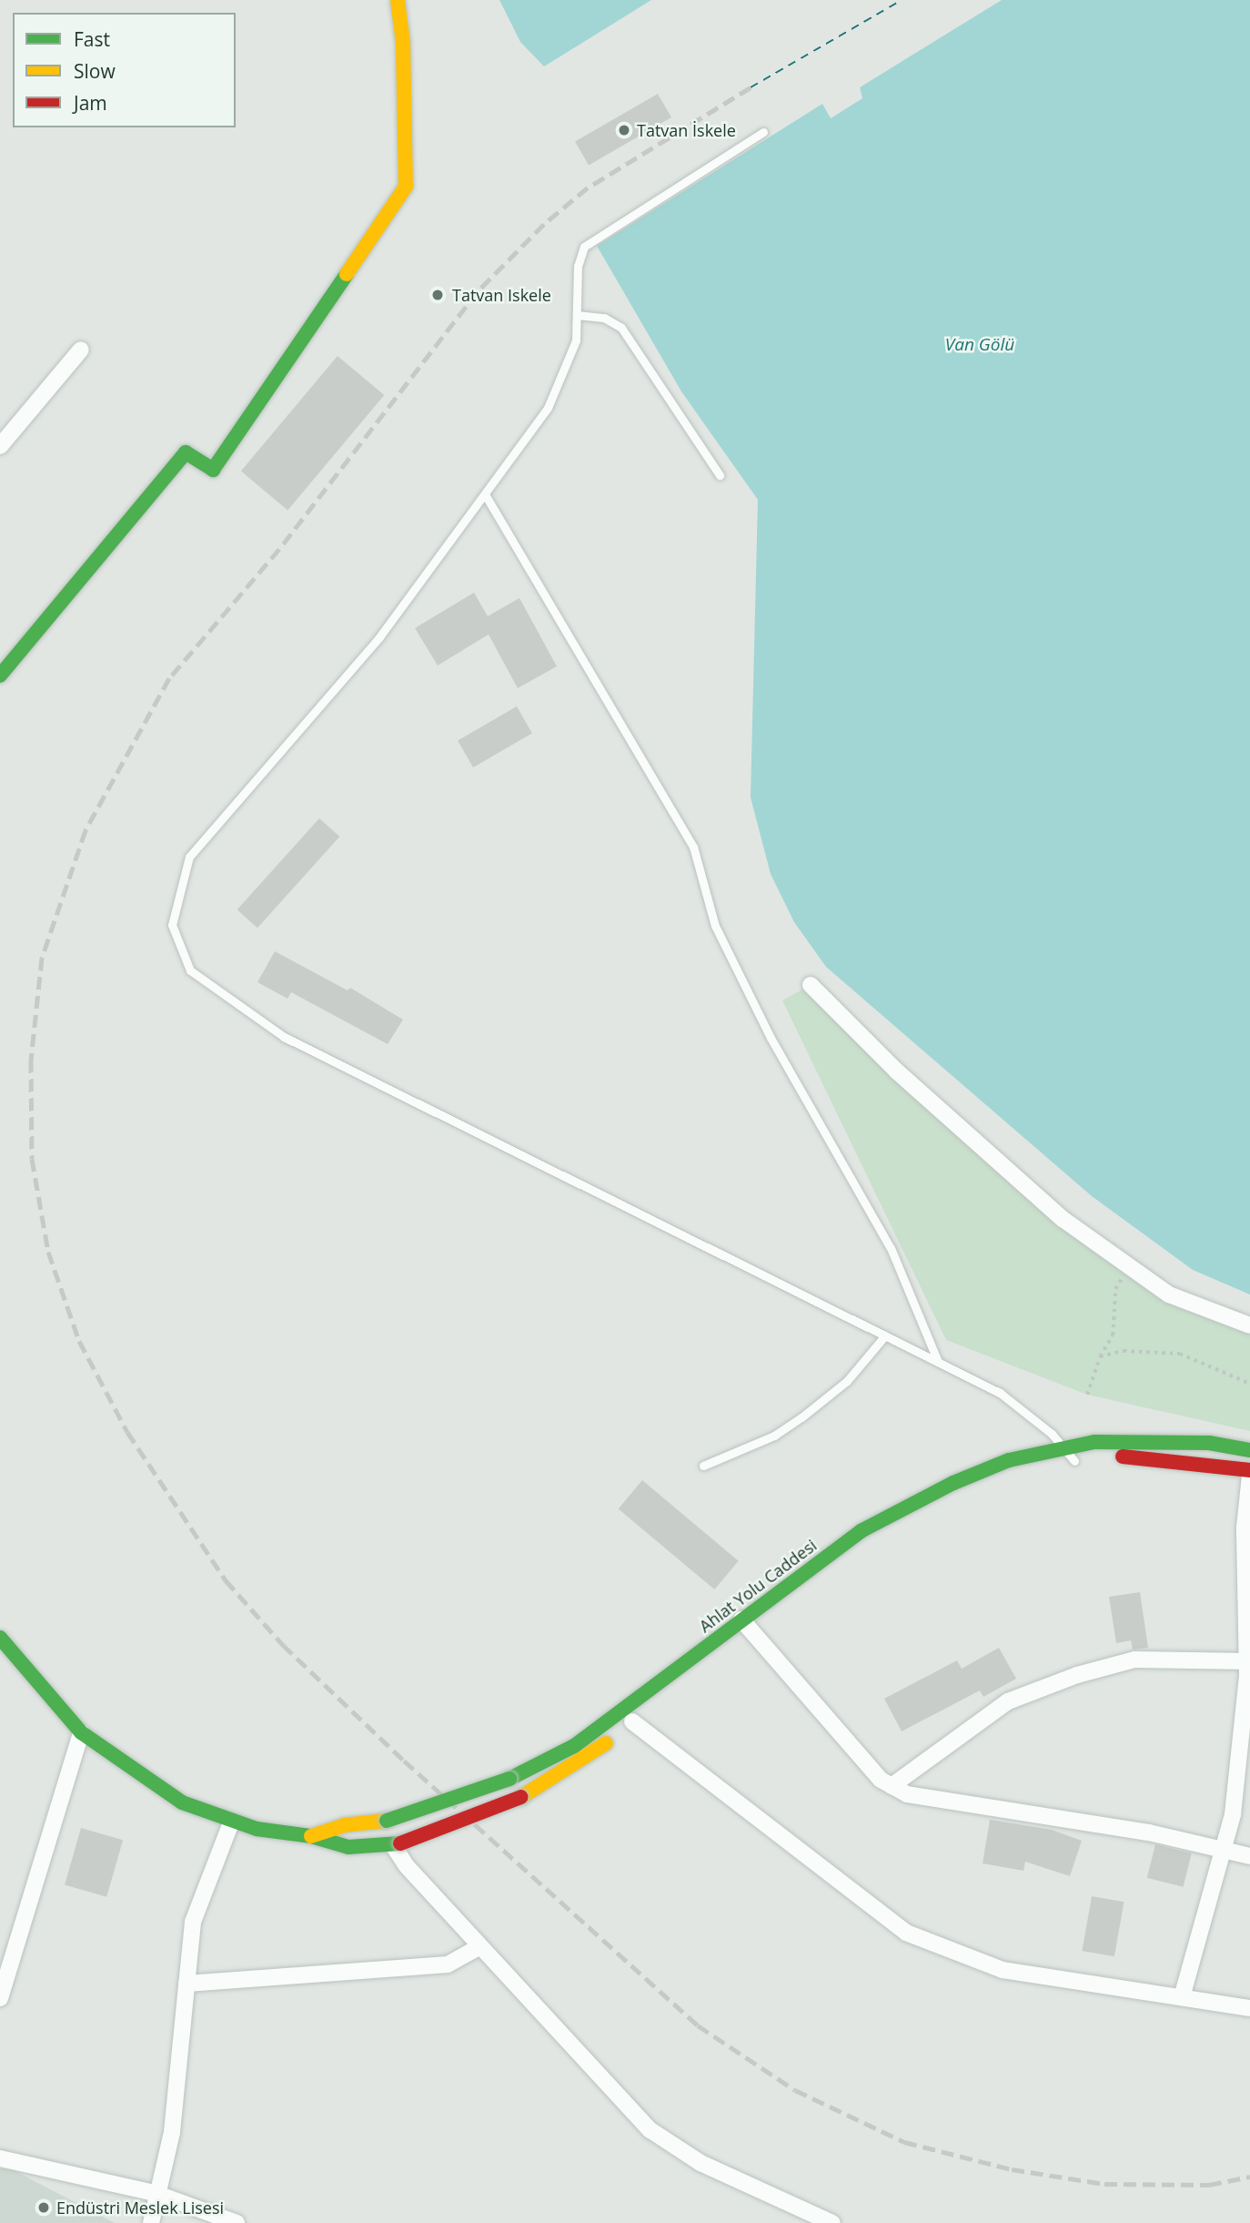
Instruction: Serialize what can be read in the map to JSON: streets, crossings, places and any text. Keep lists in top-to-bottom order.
{
  "streets": {
    "street": ["Ahlat Yolu Caddesi"]
  },
  "water": ["Van Gölü"],
  "places": ["Tatvan İskele", "Tatvan Iskele", "Endüstri Meslek Lisesi"],
  "legend": ["Fast", "Slow", "Jam"]
}
